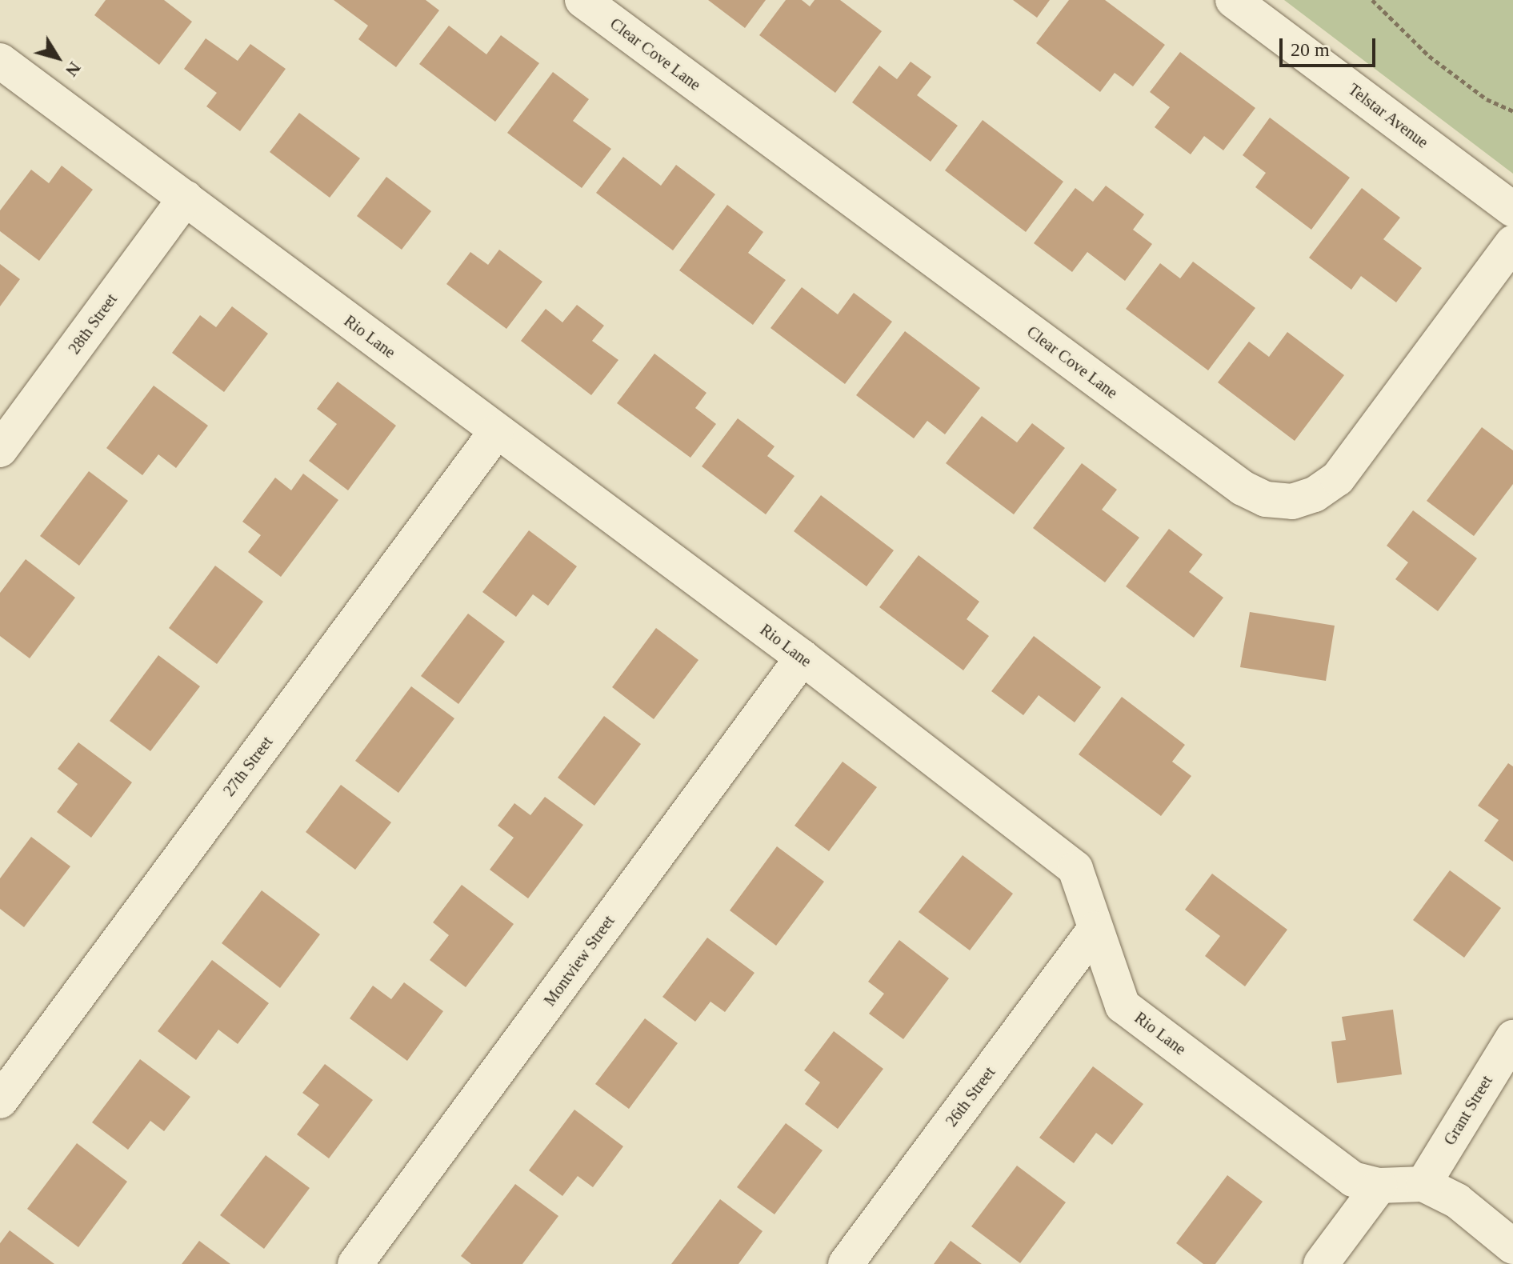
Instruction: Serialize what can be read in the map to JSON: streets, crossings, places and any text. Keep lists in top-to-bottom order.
{
  "streets": {
    "street": [
      "Clear Cove Lane",
      "Telstar Avenue",
      "28th Street",
      "Rio Lane",
      "27th Street",
      "Montview Street",
      "26th Street",
      "Grant Street"
    ]
  },
  "crossings": [
    ["28th Street", "Rio Lane"],
    ["Rio Lane", "27th Street"],
    ["Rio Lane", "Montview Street"],
    ["Rio Lane", "26th Street"],
    ["Rio Lane", "Grant Street"]
  ],
  "scale_bar": "20 m",
  "north": "bottom right"
}
